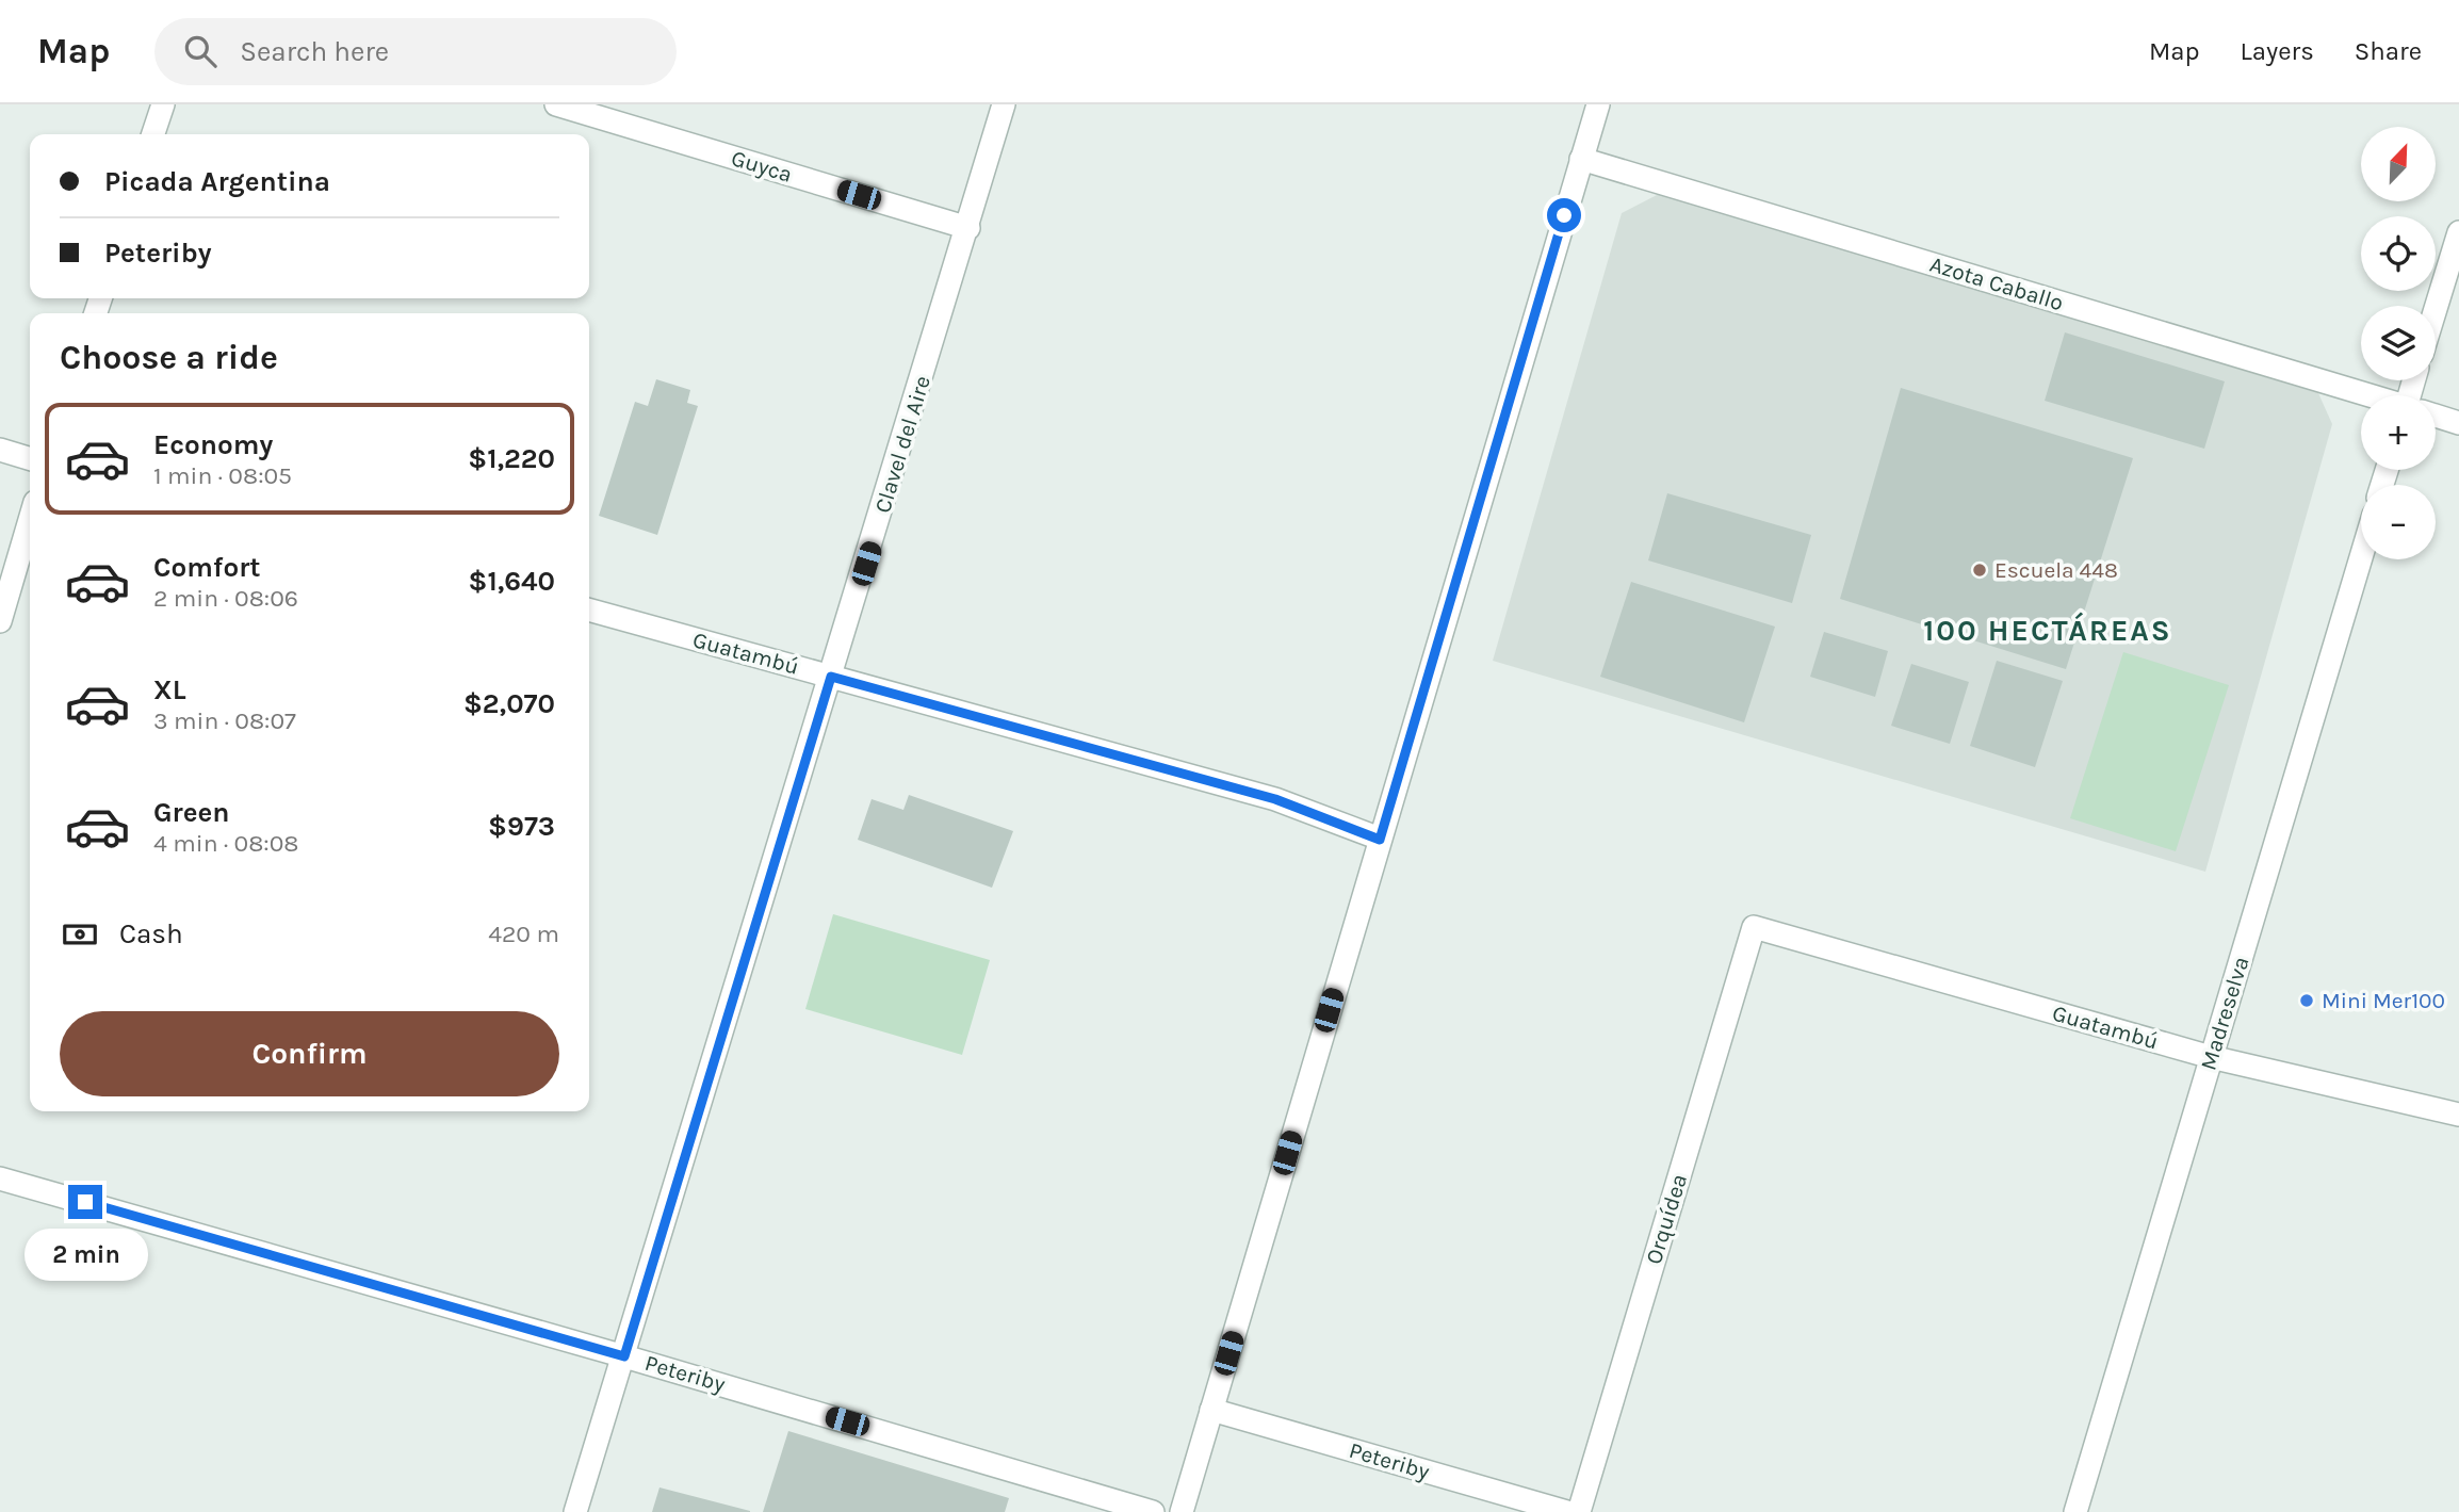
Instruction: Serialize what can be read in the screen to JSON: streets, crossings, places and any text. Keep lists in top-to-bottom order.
{
  "streets": {
    "street": [
      "Guyca",
      "Azota Caballo",
      "Clavel del Aire",
      "Guatambú",
      "Madreselva",
      "Orquídea",
      "Peteriby"
    ]
  },
  "crossings": [
    ["Guyca", "Clavel del Aire"],
    ["Clavel del Aire", "Guatambú"],
    ["Clavel del Aire", "Peteriby"],
    ["Guatambú", "Madreselva"],
    ["Guatambú", "Orquídea"]
  ],
  "districts": ["100 HECTÁREAS"],
  "places": ["Escuela 448", "Mini Mer100"],
  "north": "top right",
  "page": {
    "header": "Map",
    "search": "Search here",
    "nav": ["Map", "Layers", "Share"],
    "map_buttons": ["+", "−"],
    "banner": ["Picada Argentina", "Peteriby"],
    "heading": "Choose a ride",
    "list": [
      {
        "name": "Economy",
        "note": "1 min · 08:05",
        "value": "$1,220"
      },
      {
        "name": "Comfort",
        "note": "2 min · 08:06",
        "value": "$1,640"
      },
      {
        "name": "XL",
        "note": "3 min · 08:07",
        "value": "$2,070"
      },
      {
        "name": "Green",
        "note": "4 min · 08:08",
        "value": "$973"
      }
    ],
    "pay": ["Cash", "420 m"],
    "buttons": "Confirm",
    "bubble": "2 min"
  }
}
